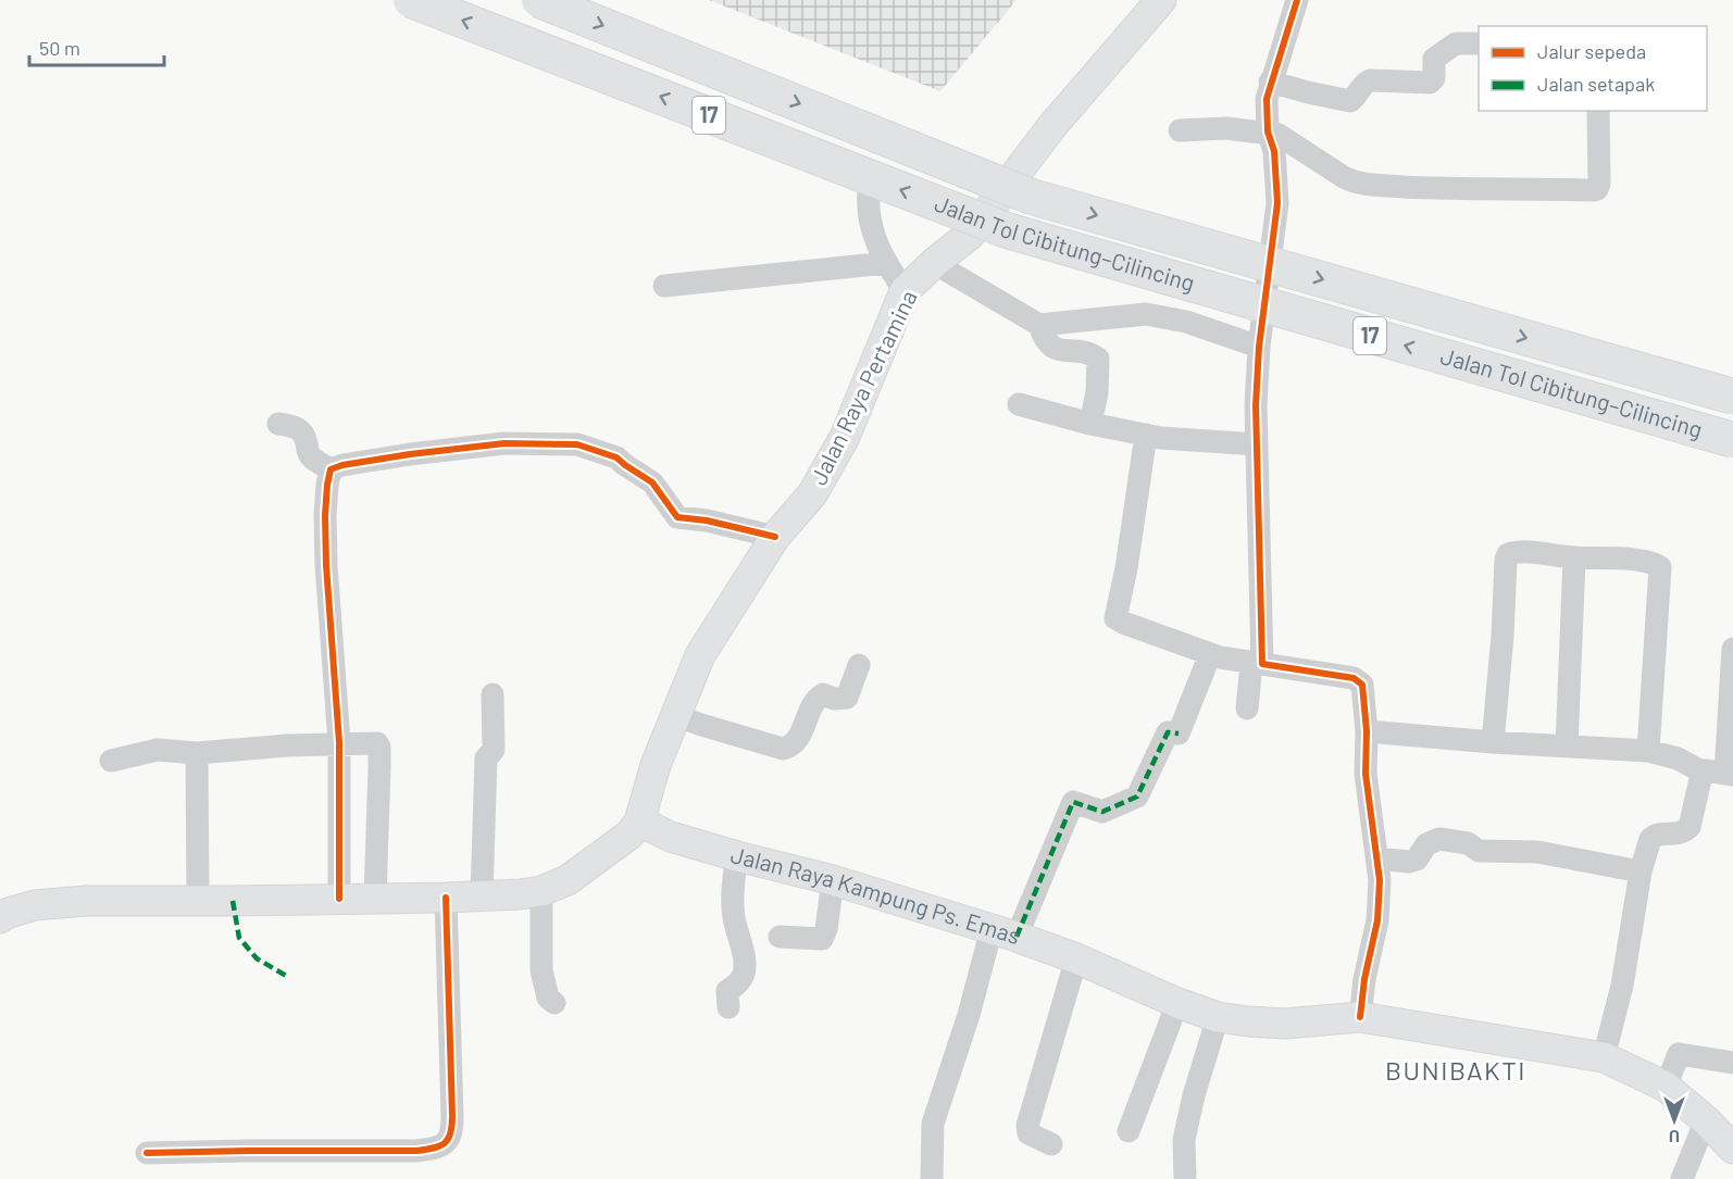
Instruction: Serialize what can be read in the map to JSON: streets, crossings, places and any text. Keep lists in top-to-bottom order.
{
  "streets": {
    "highway": ["17", "Jalan Tol Cibitung–Cilincing"],
    "main road": ["Jalan Raya Pertamina", "Jalan Raya Kampung Ps. Emas"]
  },
  "crossings": [
    ["Jalan Raya Pertamina", "Jalan Raya Kampung Ps. Emas"]
  ],
  "districts": ["BUNIBAKTI"],
  "legend": ["Jalur sepeda", "Jalan setapak"],
  "scale_bar": "50 m",
  "north": "bottom"
}
